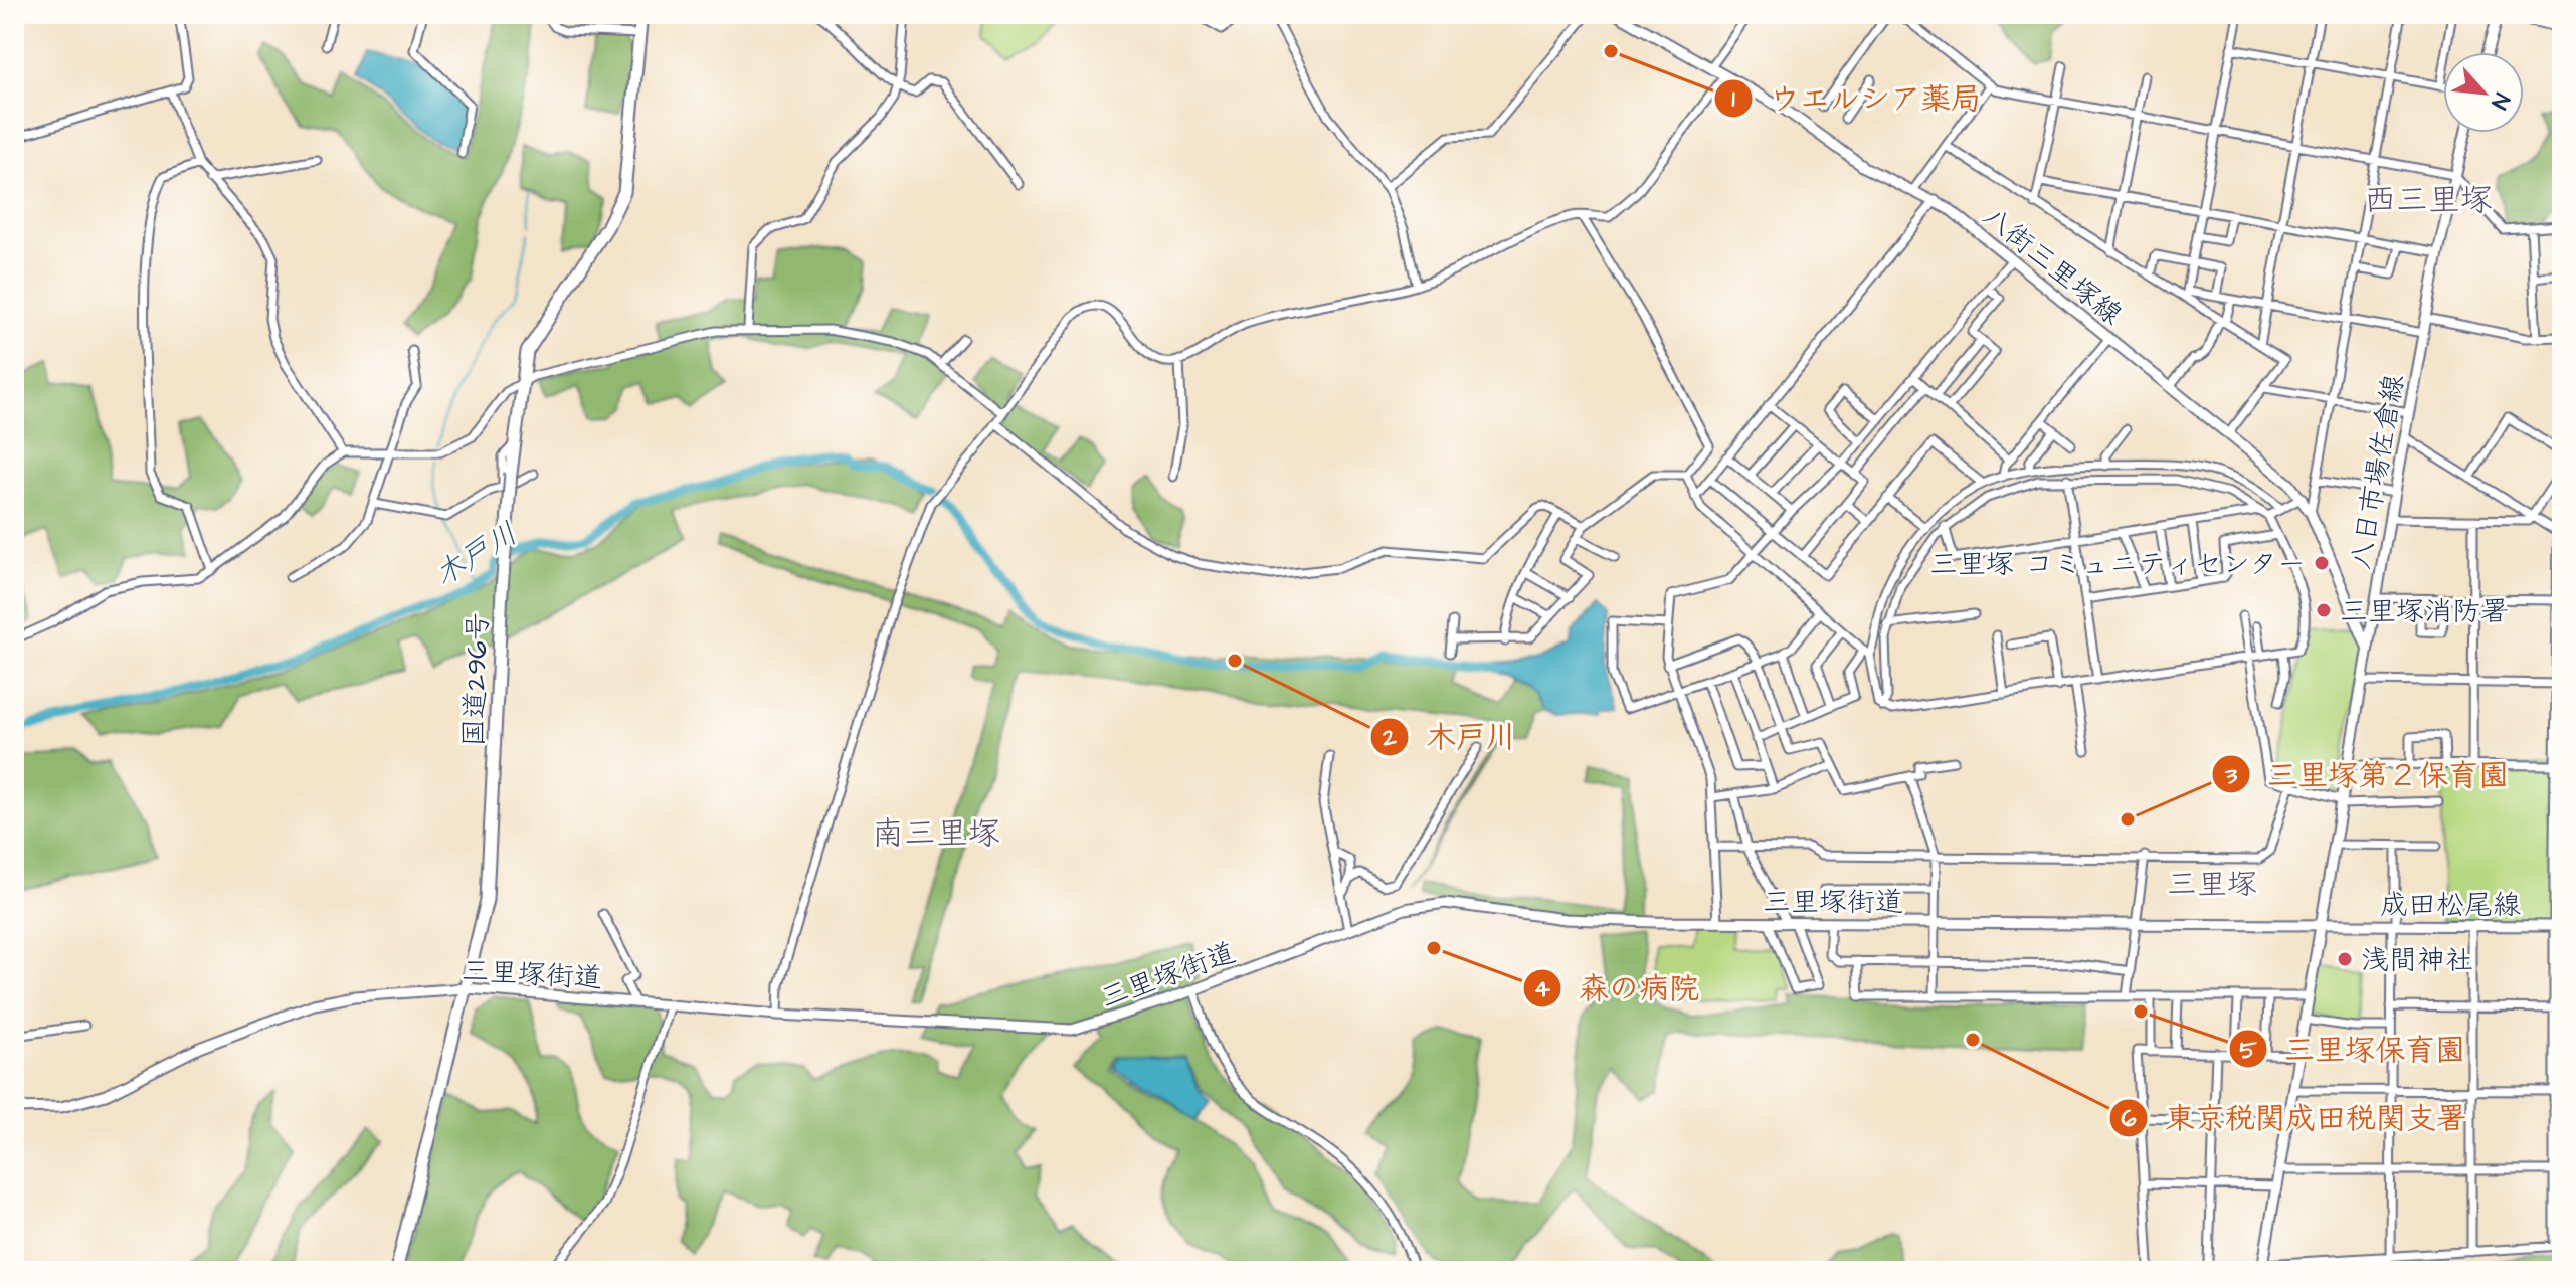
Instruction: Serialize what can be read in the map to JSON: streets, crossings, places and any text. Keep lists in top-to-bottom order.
{
  "streets": {
    "highway": ["国道296号"],
    "main road": [
      "八街三里塚線",
      "八日市場佐倉線",
      "三里塚街道",
      "成田松尾線"
    ]
  },
  "crossings": [
    ["八街三里塚線", "八日市場佐倉線"],
    ["八日市場佐倉線", "三里塚街道"],
    ["国道296号", "三里塚街道"],
    ["三里塚街道", "成田松尾線"]
  ],
  "districts": ["西三里塚", "南三里塚", "三里塚"],
  "water": ["木戸川"],
  "places": [
    "ウエルシア薬局",
    "三里塚 コミュニティセンター",
    "三里塚消防署",
    "木戸川",
    "三里塚第２保育園",
    "森の病院",
    "浅間神社",
    "三里塚保育園",
    "東京税関成田税関支署"
  ],
  "north": "bottom right"
}
